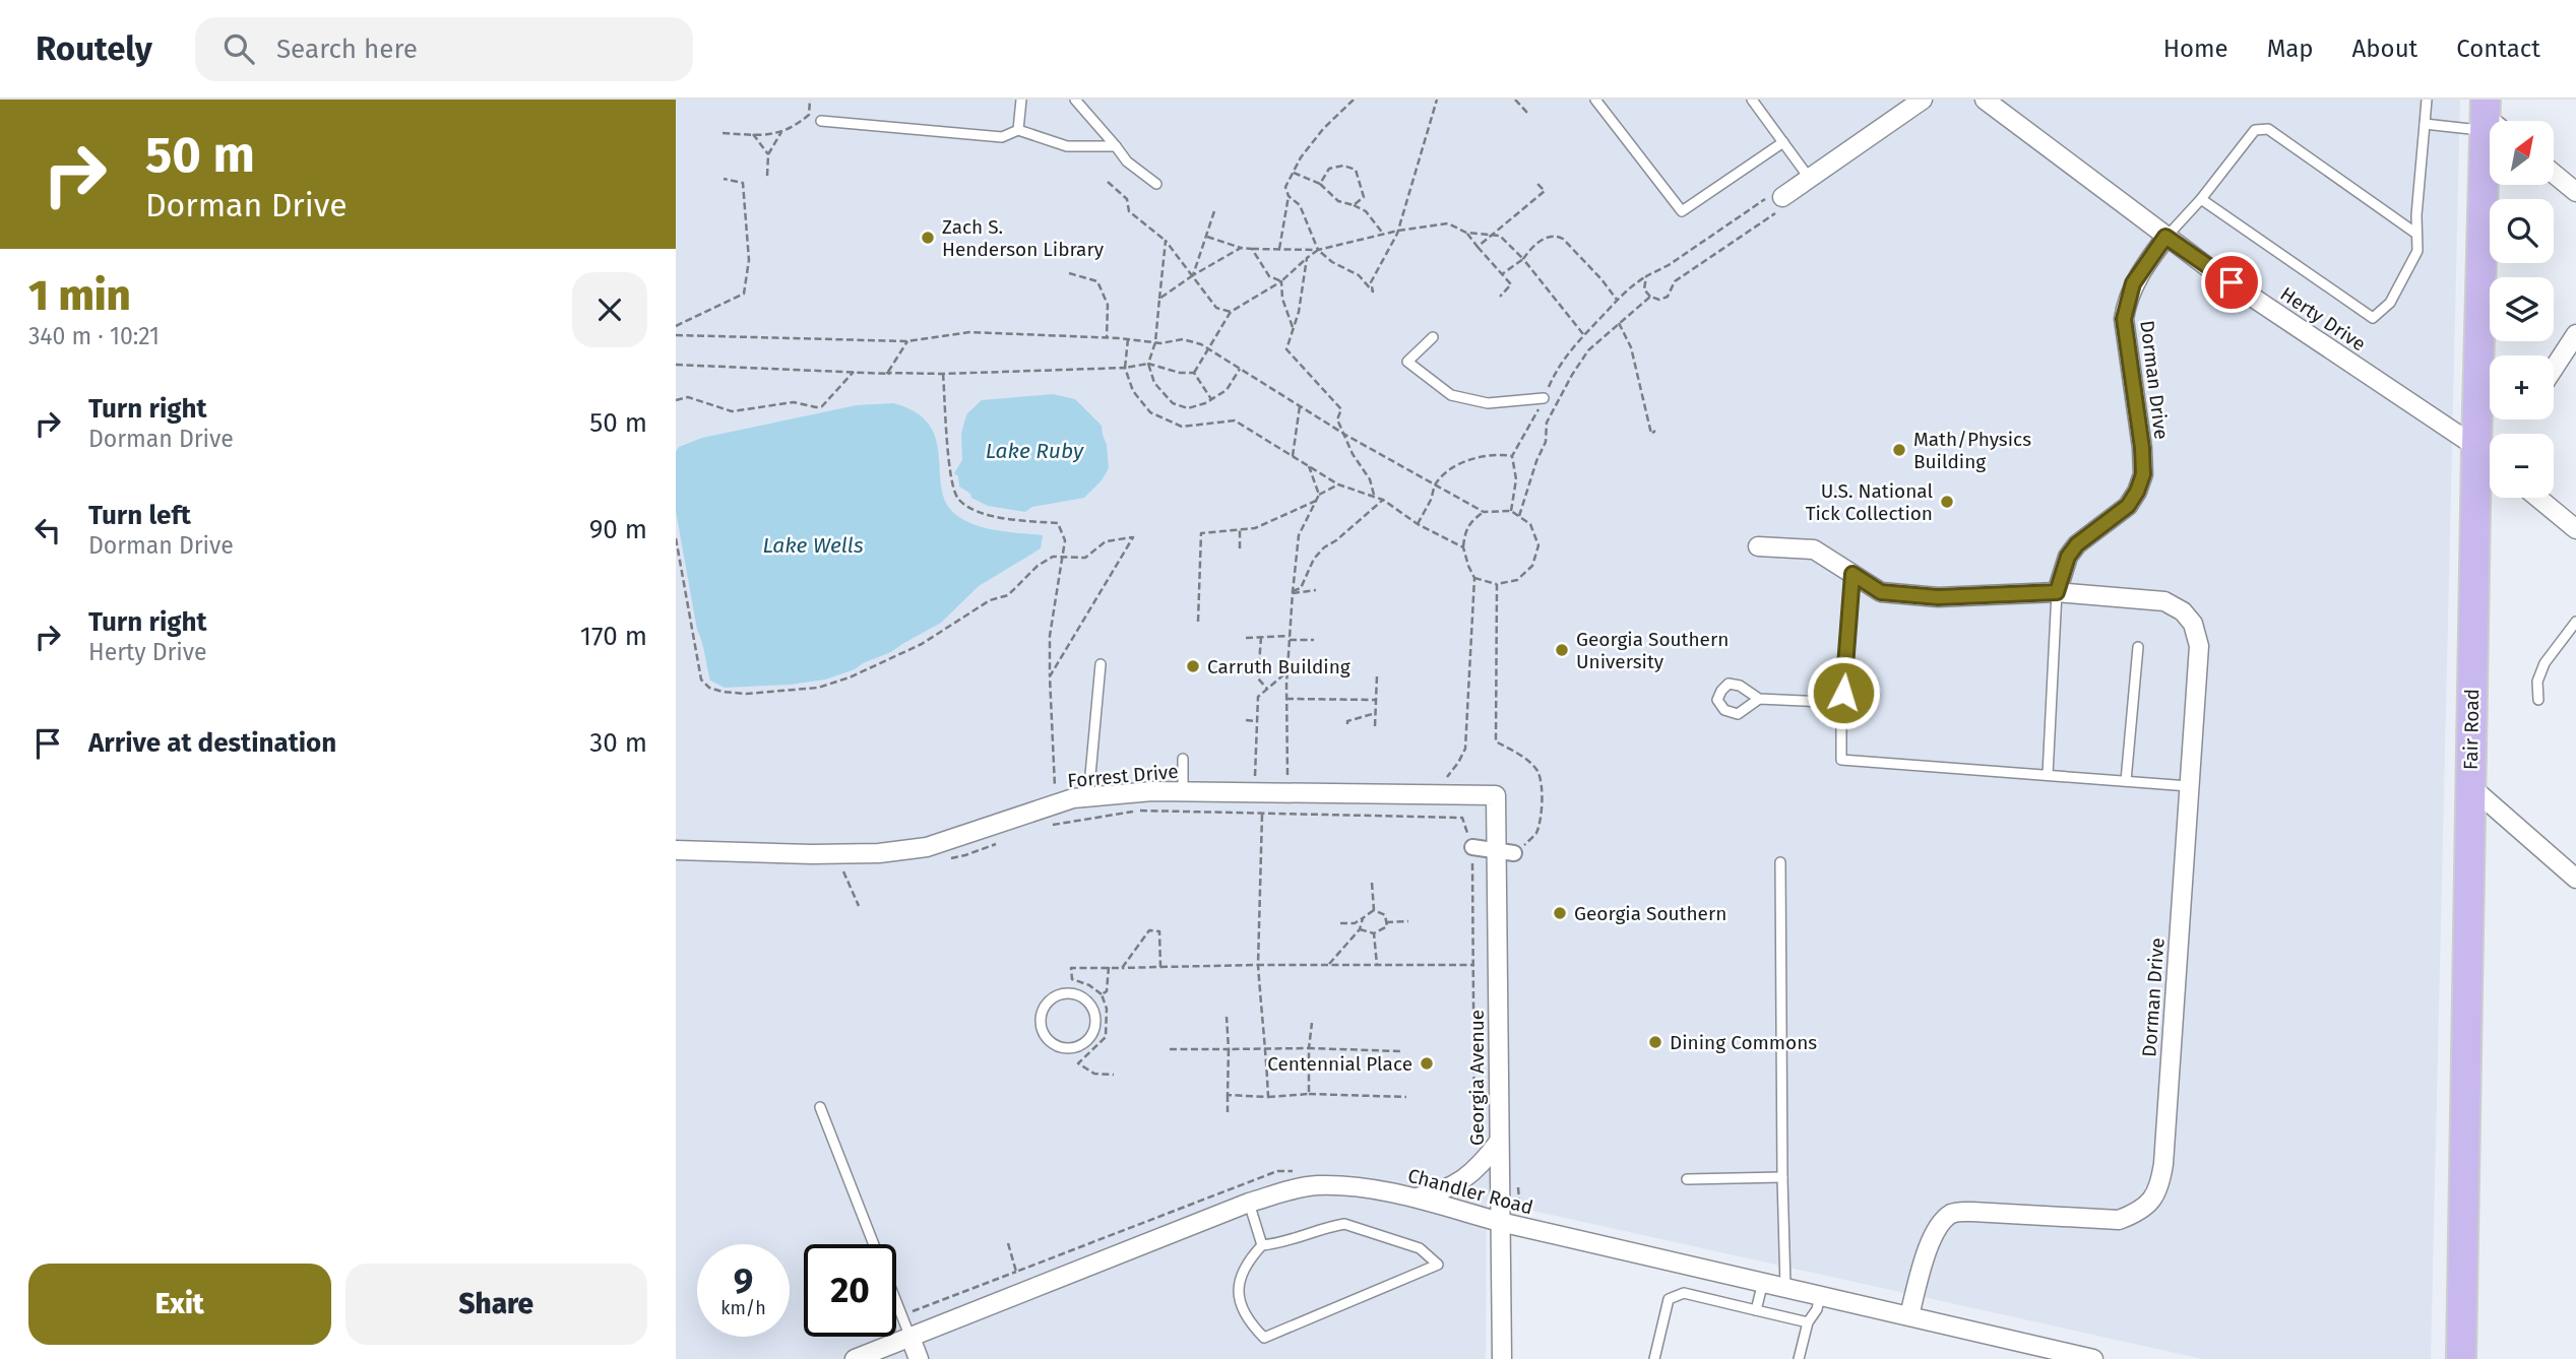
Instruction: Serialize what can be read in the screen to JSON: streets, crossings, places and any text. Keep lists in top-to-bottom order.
{
  "streets": {
    "main road": ["Fair Road"],
    "street": [
      "Herty Drive",
      "Dorman Drive",
      "Forrest Drive",
      "Georgia Avenue",
      "Chandler Road"
    ]
  },
  "crossings": [
    ["Herty Drive", "Dorman Drive"],
    ["Herty Drive", "Fair Road"],
    ["Dorman Drive", "Chandler Road"],
    ["Forrest Drive", "Georgia Avenue"],
    ["Georgia Avenue", "Chandler Road"]
  ],
  "water": ["Lake Ruby", "Lake Wells"],
  "places": [
    "Zach S. Henderson Library",
    "Math/Physics Building",
    "U.S. National Tick Collection",
    "Georgia Southern University",
    "Carruth Building",
    "Georgia Southern",
    "Dining Commons",
    "Centennial Place"
  ],
  "north": "top right",
  "page": {
    "header": "Routely",
    "search": "Search here",
    "nav": [
      "Home",
      "Map",
      "About",
      "Contact"
    ],
    "turn": ["50 m", "Dorman Drive"],
    "map_buttons": ["+", "−"],
    "heading": ["1 min", "340 m · 10:21"],
    "list": [
      {
        "name": "Turn right",
        "note": "Dorman Drive",
        "value": "50 m"
      },
      {
        "name": "Turn left",
        "note": "Dorman Drive",
        "value": "90 m"
      },
      {
        "name": "Turn right",
        "note": "Herty Drive",
        "value": "170 m"
      },
      {
        "name": "Arrive at destination",
        "value": "30 m"
      }
    ],
    "speed": "9 km/h",
    "limit": "20",
    "buttons": ["Exit", "Share"]
  }
}
